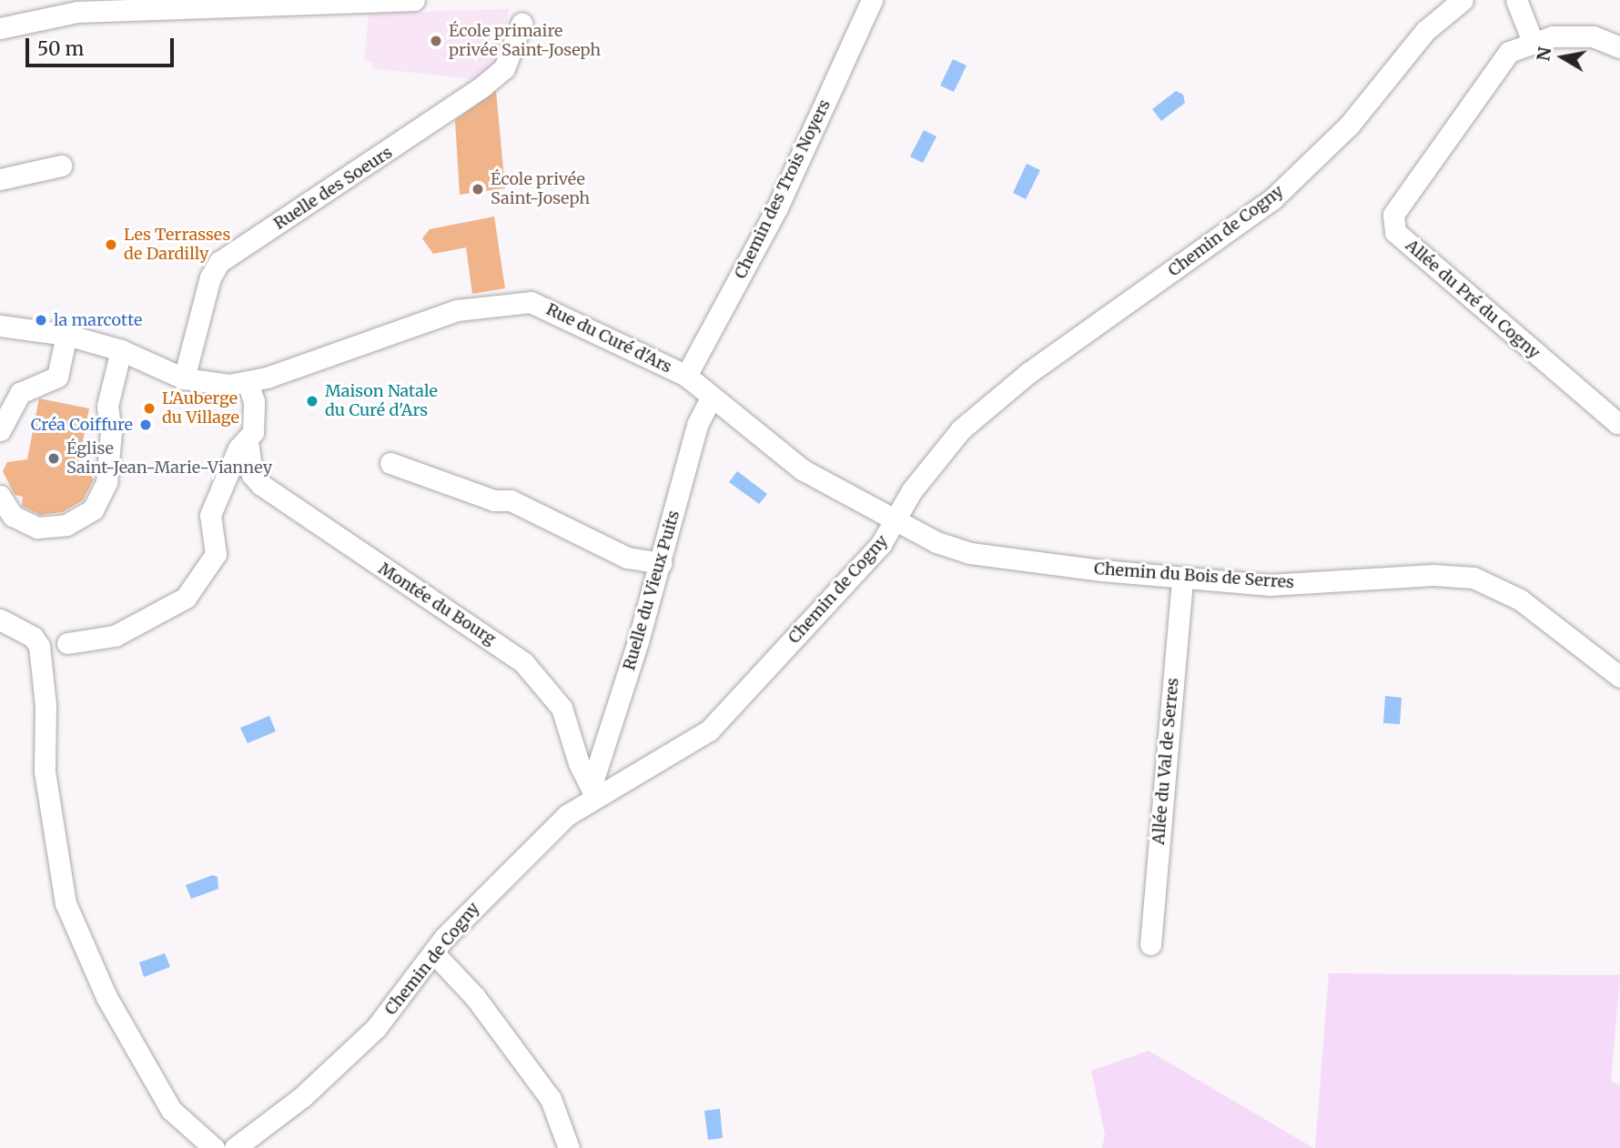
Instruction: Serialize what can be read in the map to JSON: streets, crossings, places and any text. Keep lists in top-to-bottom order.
{
  "streets": {
    "street": [
      "Ruelle des Soeurs",
      "Chemin des Trois Noyers",
      "Chemin de Cogny",
      "Allée du Pré du Cogny",
      "Rue du Curé d'Ars",
      "Chemin du Bois de Serres",
      "Ruelle du Vieux Puits",
      "Montée du Bourg",
      "Allée du Val de Serres"
    ]
  },
  "crossings": [
    ["Chemin des Trois Noyers", "Rue du Curé d'Ars"],
    ["Chemin de Cogny", "Rue du Curé d'Ars"],
    ["Chemin de Cogny", "Chemin du Bois de Serres"],
    ["Chemin de Cogny", "Ruelle du Vieux Puits"],
    ["Chemin de Cogny", "Montée du Bourg"],
    ["Rue du Curé d'Ars", "Chemin du Bois de Serres"],
    ["Rue du Curé d'Ars", "Ruelle du Vieux Puits"],
    ["Chemin du Bois de Serres", "Allée du Val de Serres"],
    ["Ruelle du Vieux Puits", "Montée du Bourg"]
  ],
  "places": [
    "École primaire privée Saint-Joseph",
    "École privée Saint-Joseph",
    "Les Terrasses de Dardilly",
    "la marcotte",
    "Maison Natale du Curé d'Ars",
    "L'Auberge du Village",
    "Créa Coiffure",
    "Église Saint-Jean-Marie-Vianney"
  ],
  "scale_bar": "50 m",
  "north": "left"
}
